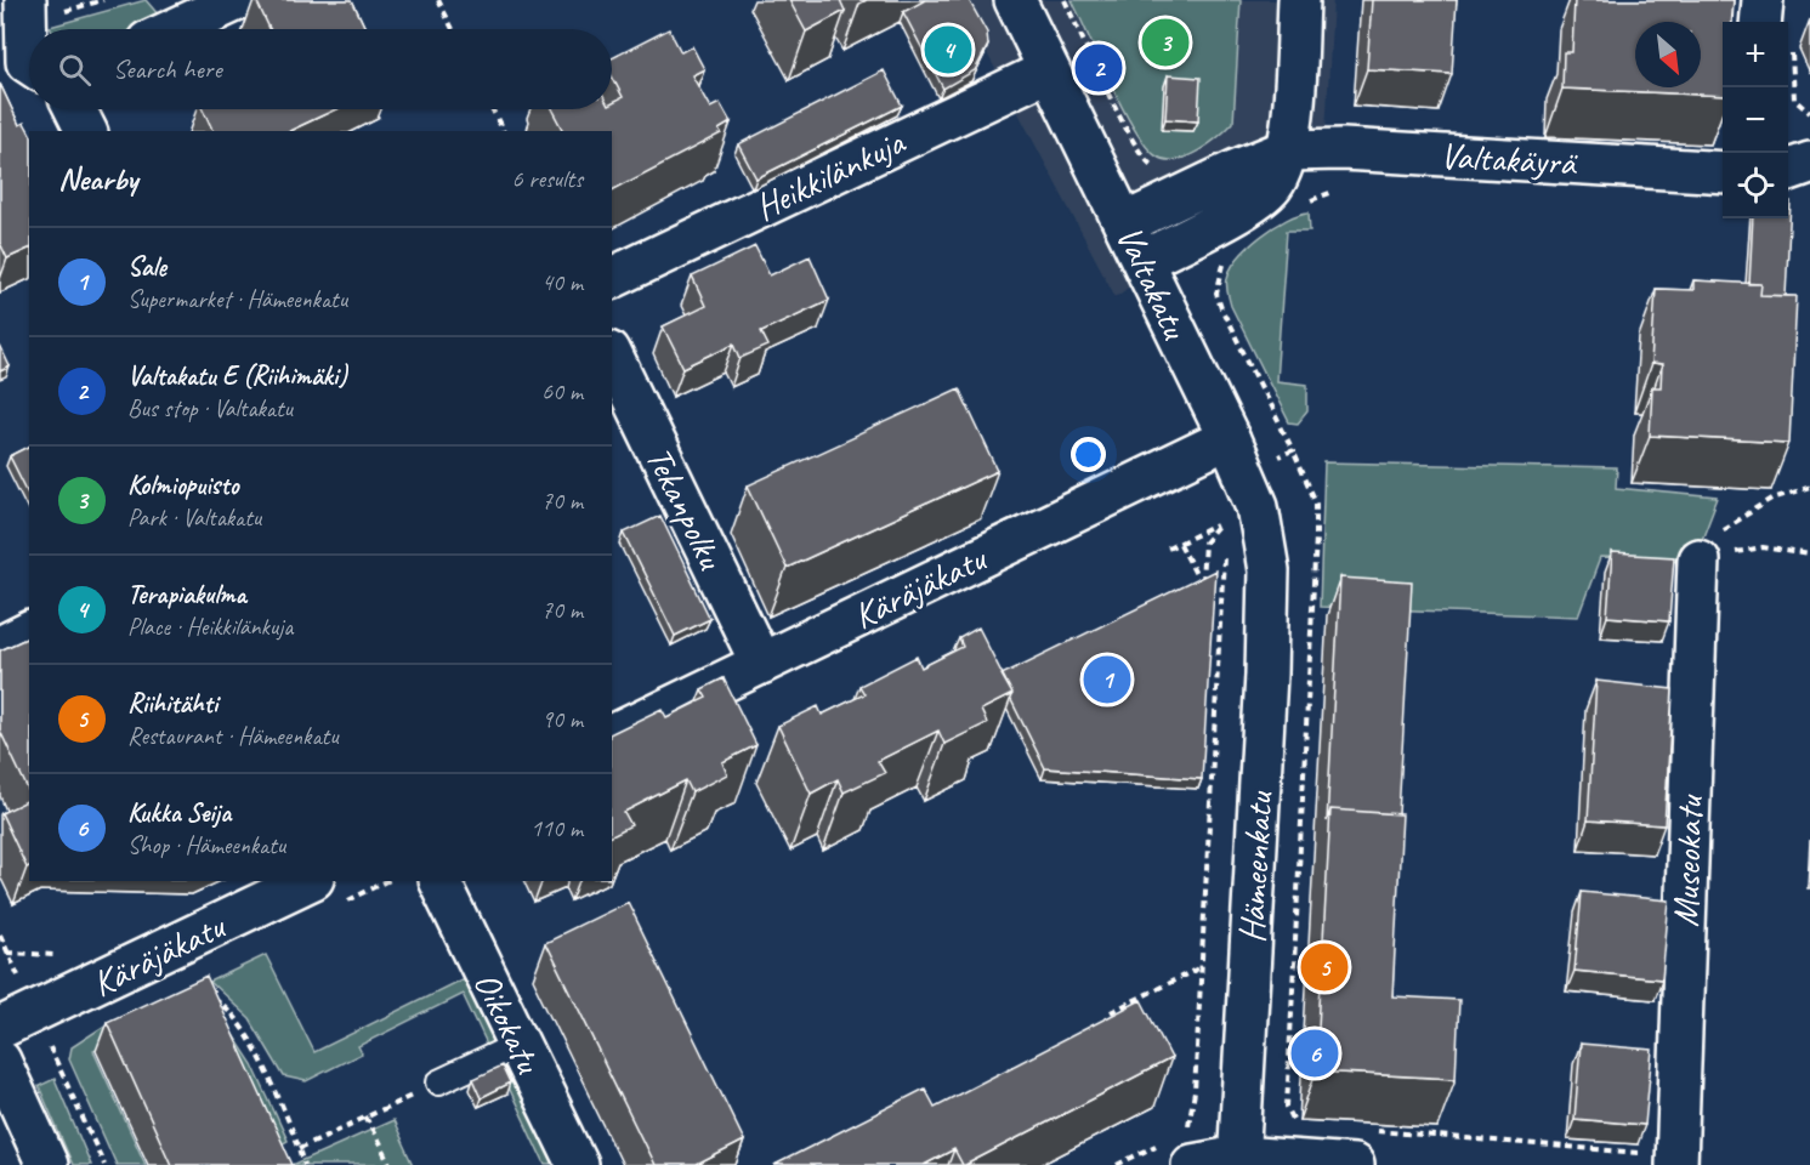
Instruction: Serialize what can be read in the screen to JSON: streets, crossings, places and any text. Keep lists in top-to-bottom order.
{
  "streets": {
    "street": [
      "Valtakäyrä",
      "Heikkilänkuja",
      "Valtakatu",
      "Tekanpolku",
      "Käräjäkatu",
      "Museokatu",
      "Hämeenkatu",
      "Oikokatu"
    ]
  },
  "crossings": [
    ["Heikkilänkuja", "Valtakatu"],
    ["Valtakatu", "Käräjäkatu"],
    ["Valtakatu", "Hämeenkatu"],
    ["Tekanpolku", "Käräjäkatu"]
  ],
  "north": "bottom right",
  "page": {
    "pins": [
      "3",
      "4",
      "2",
      "1",
      "5",
      "6"
    ],
    "map_buttons": ["+", "−"],
    "search": "Search here",
    "heading": ["Nearby", "6 results"],
    "list": [
      {
        "mark": "1",
        "name": "Sale",
        "note": "Supermarket · Hämeenkatu",
        "value": "40 m"
      },
      {
        "mark": "2",
        "name": "Valtakatu E (Riihimäki)",
        "note": "Bus stop · Valtakatu",
        "value": "60 m"
      },
      {
        "mark": "3",
        "name": "Kolmiopuisto",
        "note": "Park · Valtakatu",
        "value": "70 m"
      },
      {
        "mark": "4",
        "name": "Terapiakulma",
        "note": "Place · Heikkilänkuja",
        "value": "70 m"
      },
      {
        "mark": "5",
        "name": "Riihitähti",
        "note": "Restaurant · Hämeenkatu",
        "value": "90 m"
      },
      {
        "mark": "6",
        "name": "Kukka Seija",
        "note": "Shop · Hämeenkatu",
        "value": "110 m"
      }
    ]
  }
}
